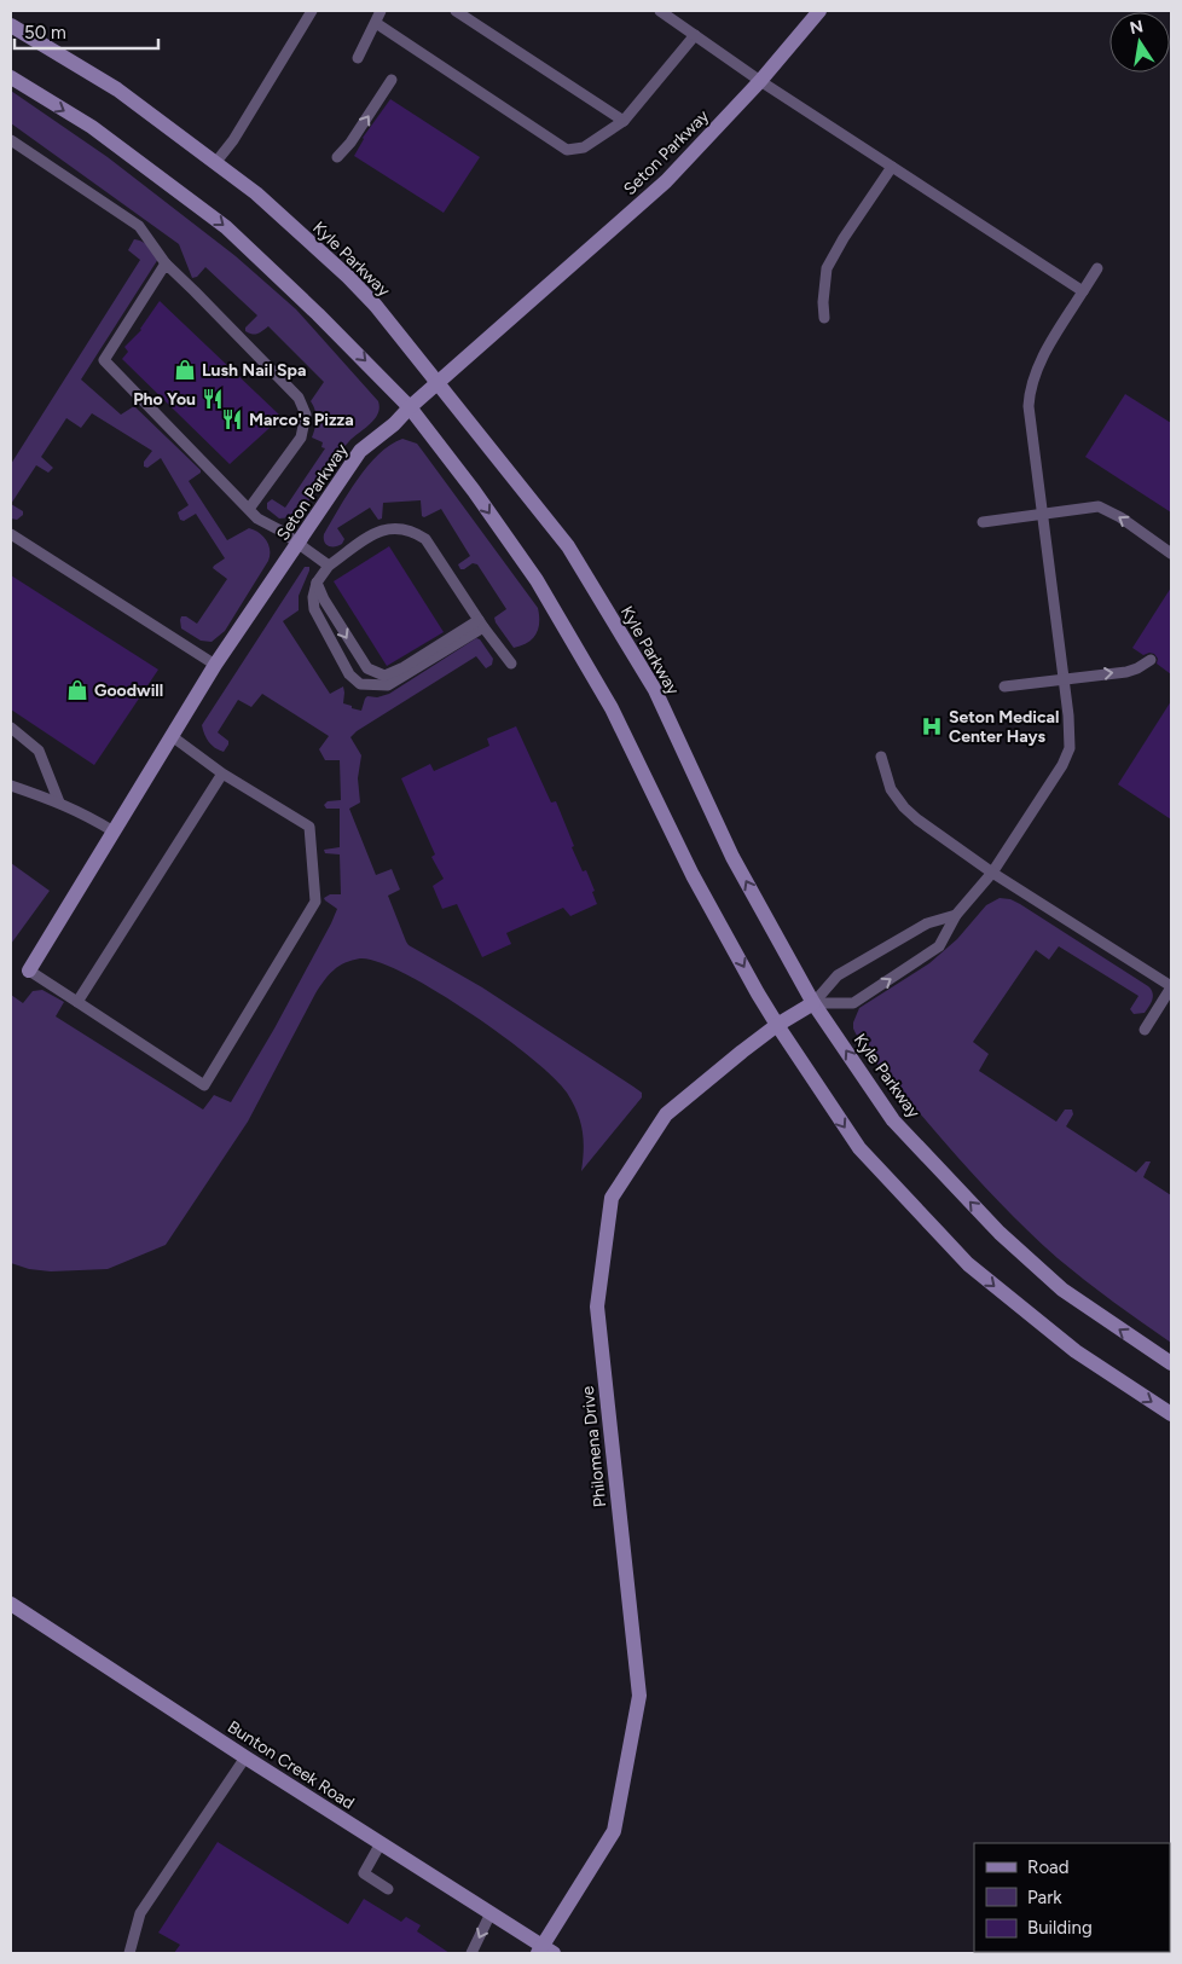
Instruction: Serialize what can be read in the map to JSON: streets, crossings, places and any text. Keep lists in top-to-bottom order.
{
  "streets": {
    "street": [
      "Seton Parkway",
      "Kyle Parkway",
      "Philomena Drive",
      "Bunton Creek Road"
    ]
  },
  "crossings": [
    ["Seton Parkway", "Kyle Parkway"],
    ["Kyle Parkway", "Philomena Drive"],
    ["Philomena Drive", "Bunton Creek Road"]
  ],
  "places": {
    "shop": ["Lush Nail Spa", "Goodwill"],
    "restaurant": ["Pho You", "Marco's Pizza"],
    "hospital": ["Seton Medical Center Hays"]
  },
  "legend": ["Road", "Park", "Building"],
  "scale_bar": "50 m",
  "north": "top"
}
